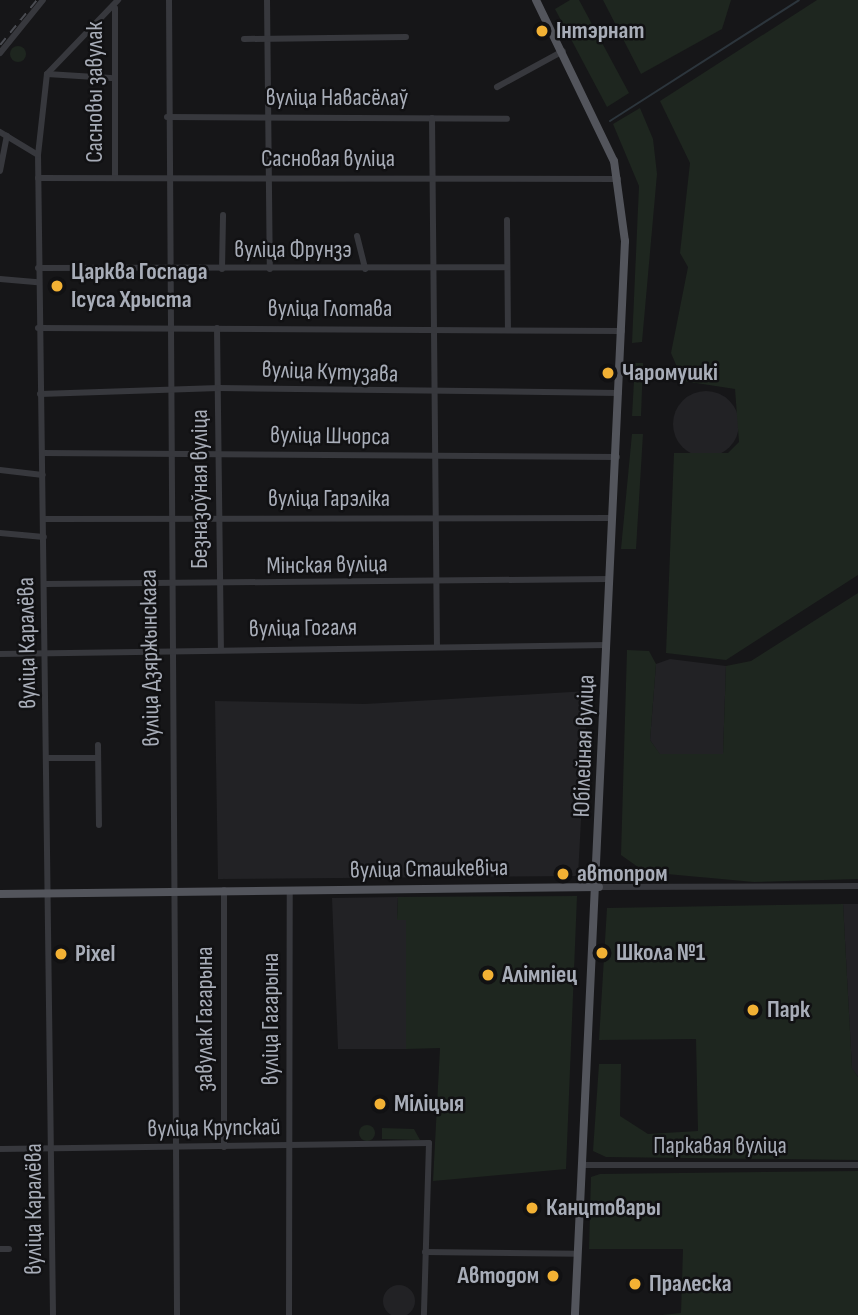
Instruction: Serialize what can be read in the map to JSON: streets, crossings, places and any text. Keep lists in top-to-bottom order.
{
  "streets": {
    "main road": ["Юбілейная вуліца", "вуліца Сташкевіча"],
    "street": [
      "Сасновы завулак",
      "вуліца Навасёлаў",
      "Сасновая вуліца",
      "вуліца Фрунзэ",
      "вуліца Глотава",
      "вуліца Кутузава",
      "вуліца Шчорса",
      "Безназоўная вуліца",
      "вуліца Гарэліка",
      "Мінская вуліца",
      "вуліца Гогаля",
      "вуліца Каралёва",
      "вуліца Дзяржынскага",
      "завулак Гагарына",
      "вуліца Гагарына",
      "вуліца Крупскай",
      "Паркавая вуліца"
    ]
  },
  "crossings": [
    ["Сасновы завулак", "Сасновая вуліца"],
    ["вуліца Навасёлаў", "вуліца Дзяржынскага"],
    ["Сасновая вуліца", "вуліца Каралёва"],
    ["Сасновая вуліца", "вуліца Дзяржынскага"],
    ["Сасновая вуліца", "Юбілейная вуліца"],
    ["вуліца Фрунзэ", "вуліца Каралёва"],
    ["вуліца Фрунзэ", "вуліца Дзяржынскага"],
    ["вуліца Глотава", "Безназоўная вуліца"],
    ["вуліца Глотава", "вуліца Каралёва"],
    ["вуліца Глотава", "вуліца Дзяржынскага"],
    ["вуліца Глотава", "Юбілейная вуліца"],
    ["вуліца Кутузава", "Безназоўная вуліца"],
    ["вуліца Кутузава", "вуліца Каралёва"],
    ["вуліца Кутузава", "вуліца Дзяржынскага"],
    ["вуліца Кутузава", "Юбілейная вуліца"],
    ["вуліца Шчорса", "Безназоўная вуліца"],
    ["вуліца Шчорса", "вуліца Каралёва"],
    ["вуліца Шчорса", "вуліца Дзяржынскага"],
    ["вуліца Шчорса", "Юбілейная вуліца"],
    ["Безназоўная вуліца", "вуліца Гарэліка"],
    ["Безназоўная вуліца", "Мінская вуліца"],
    ["Безназоўная вуліца", "вуліца Гогаля"],
    ["вуліца Гарэліка", "вуліца Каралёва"],
    ["вуліца Гарэліка", "вуліца Дзяржынскага"],
    ["вуліца Гарэліка", "Юбілейная вуліца"],
    ["Мінская вуліца", "вуліца Каралёва"],
    ["Мінская вуліца", "вуліца Дзяржынскага"],
    ["Мінская вуліца", "Юбілейная вуліца"],
    ["вуліца Гогаля", "вуліца Каралёва"],
    ["вуліца Гогаля", "вуліца Дзяржынскага"],
    ["вуліца Гогаля", "Юбілейная вуліца"],
    ["вуліца Каралёва", "вуліца Сташкевіча"],
    ["вуліца Каралёва", "вуліца Крупскай"],
    ["вуліца Дзяржынскага", "вуліца Сташкевіча"],
    ["вуліца Дзяржынскага", "вуліца Крупскай"],
    ["Юбілейная вуліца", "вуліца Сташкевіча"],
    ["Юбілейная вуліца", "Паркавая вуліца"],
    ["вуліца Сташкевіча", "завулак Гагарына"],
    ["вуліца Сташкевіча", "вуліца Гагарына"],
    ["завулак Гагарына", "вуліца Крупскай"],
    ["вуліца Гагарына", "вуліца Крупскай"]
  ],
  "places": [
    "Інтэрнат",
    "Царква Госпада Ісуса Хрыста",
    "Чаромушкі",
    "автопром",
    "Школа №1",
    "Pixel",
    "Алімпіец",
    "Парк",
    "Міліцыя",
    "Канцтовары",
    "Автодом",
    "Пралеска"
  ]
}
